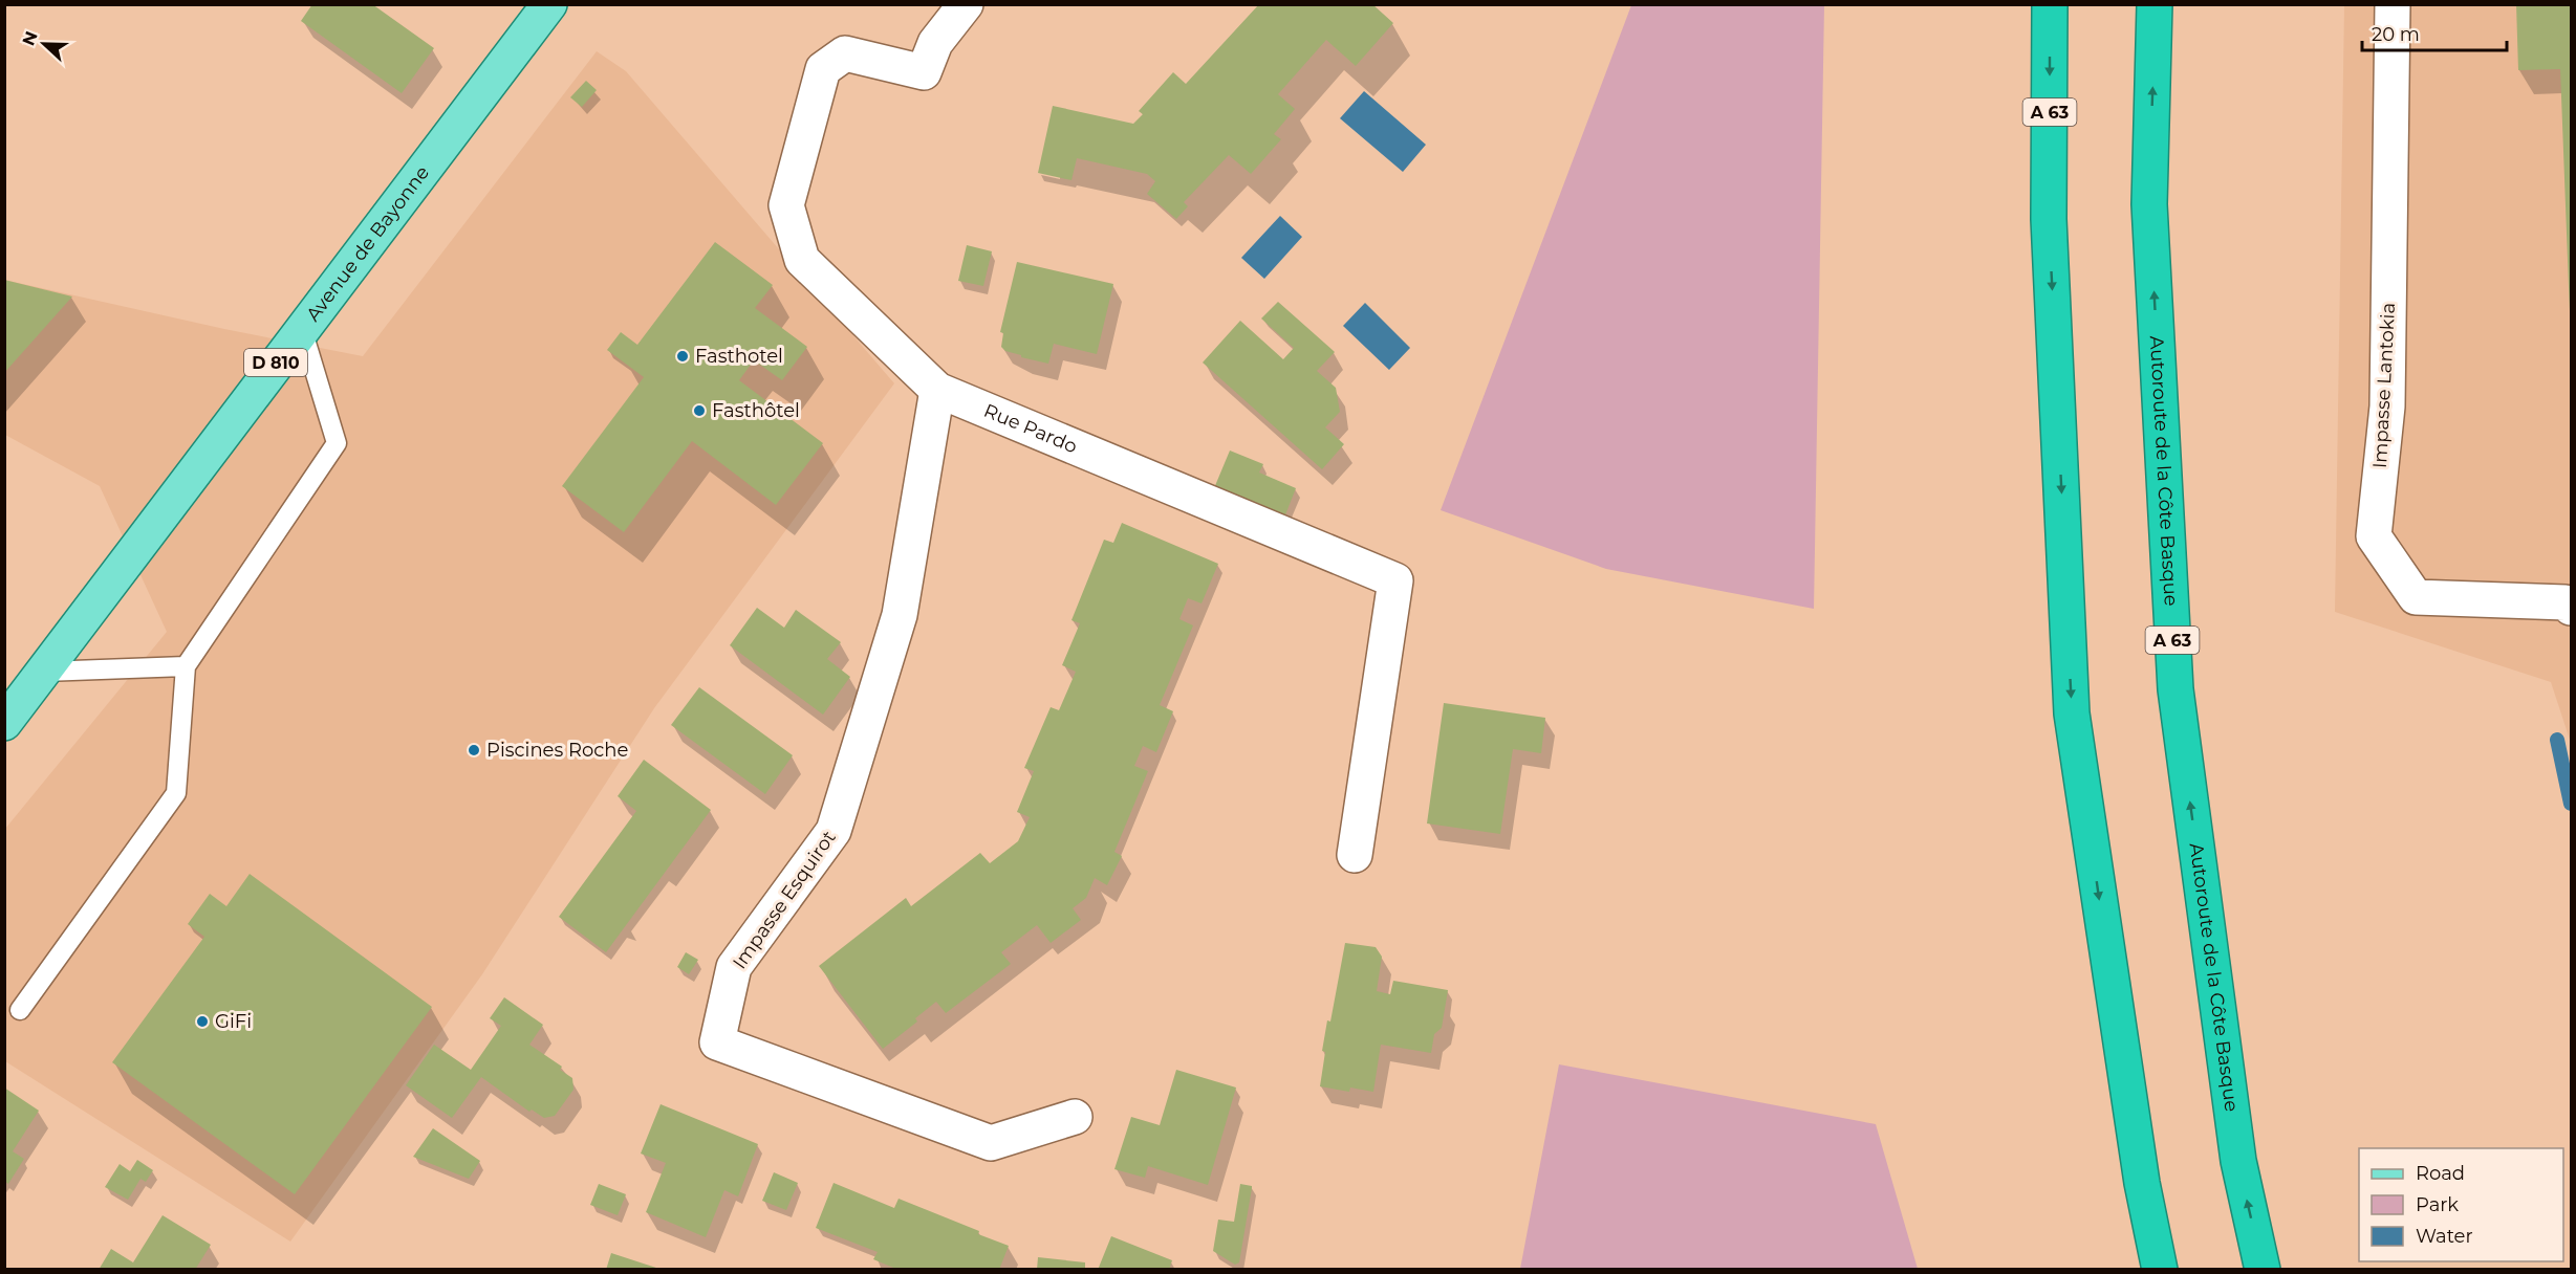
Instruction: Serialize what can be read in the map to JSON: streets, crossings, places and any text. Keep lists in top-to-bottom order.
{
  "streets": {
    "highway": ["A 63", "Autoroute de la Côte Basque"],
    "main road": ["Avenue de Bayonne", "D 810"],
    "street": ["Impasse Lantokia", "Rue Pardo", "Impasse Esquirot"]
  },
  "crossings": [
    ["Rue Pardo", "Impasse Esquirot"]
  ],
  "places": [
    "Fasthotel",
    "Fasthôtel",
    "Piscines Roche",
    "GiFi"
  ],
  "legend": ["Road", "Park", "Water"],
  "scale_bar": "20 m",
  "north": "left"
}
